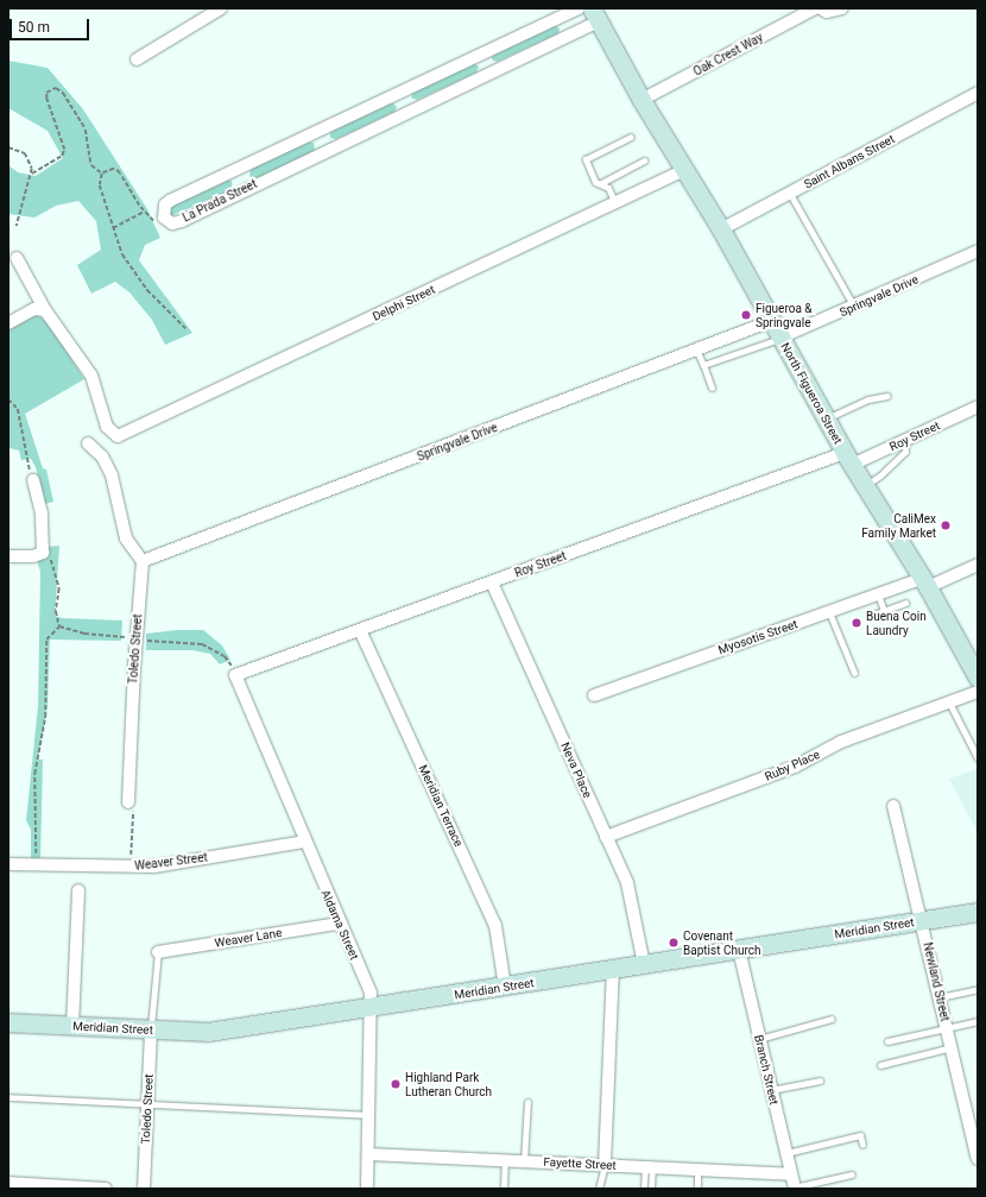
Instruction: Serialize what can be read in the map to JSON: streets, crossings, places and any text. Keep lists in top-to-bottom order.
{
  "streets": {
    "street": [
      "Oak Crest Way",
      "Saint Albans Street",
      "La Prada Street",
      "Springvale Drive",
      "Delphi Street",
      "North Figueroa Street",
      "Roy Street",
      "Myosotis Street",
      "Toledo Street",
      "Ruby Place",
      "Neva Place",
      "Meridian Terrace",
      "Weaver Street",
      "Aldama Street",
      "Meridian Street",
      "Weaver Lane",
      "Newland Street",
      "Branch Street",
      "Fayette Street"
    ]
  },
  "crossings": [
    ["Oak Crest Way", "North Figueroa Street"],
    ["Saint Albans Street", "North Figueroa Street"],
    ["La Prada Street", "North Figueroa Street"],
    ["Springvale Drive", "North Figueroa Street"],
    ["Springvale Drive", "Toledo Street"],
    ["Delphi Street", "North Figueroa Street"],
    ["North Figueroa Street", "Roy Street"],
    ["North Figueroa Street", "Myosotis Street"],
    ["Roy Street", "Neva Place"],
    ["Roy Street", "Meridian Terrace"],
    ["Roy Street", "Aldama Street"],
    ["Toledo Street", "Meridian Street"],
    ["Ruby Place", "Neva Place"],
    ["Neva Place", "Meridian Street"],
    ["Meridian Terrace", "Meridian Street"],
    ["Weaver Street", "Aldama Street"],
    ["Aldama Street", "Meridian Street"],
    ["Aldama Street", "Weaver Lane"],
    ["Aldama Street", "Fayette Street"],
    ["Meridian Street", "Newland Street"],
    ["Meridian Street", "Branch Street"],
    ["Branch Street", "Fayette Street"]
  ],
  "places": [
    "Figueroa & Springvale",
    "CaliMex Family Market",
    "Buena Coin Laundry",
    "Covenant Baptist Church",
    "Highland Park Lutheran Church"
  ],
  "scale_bar": "50 m"
}
